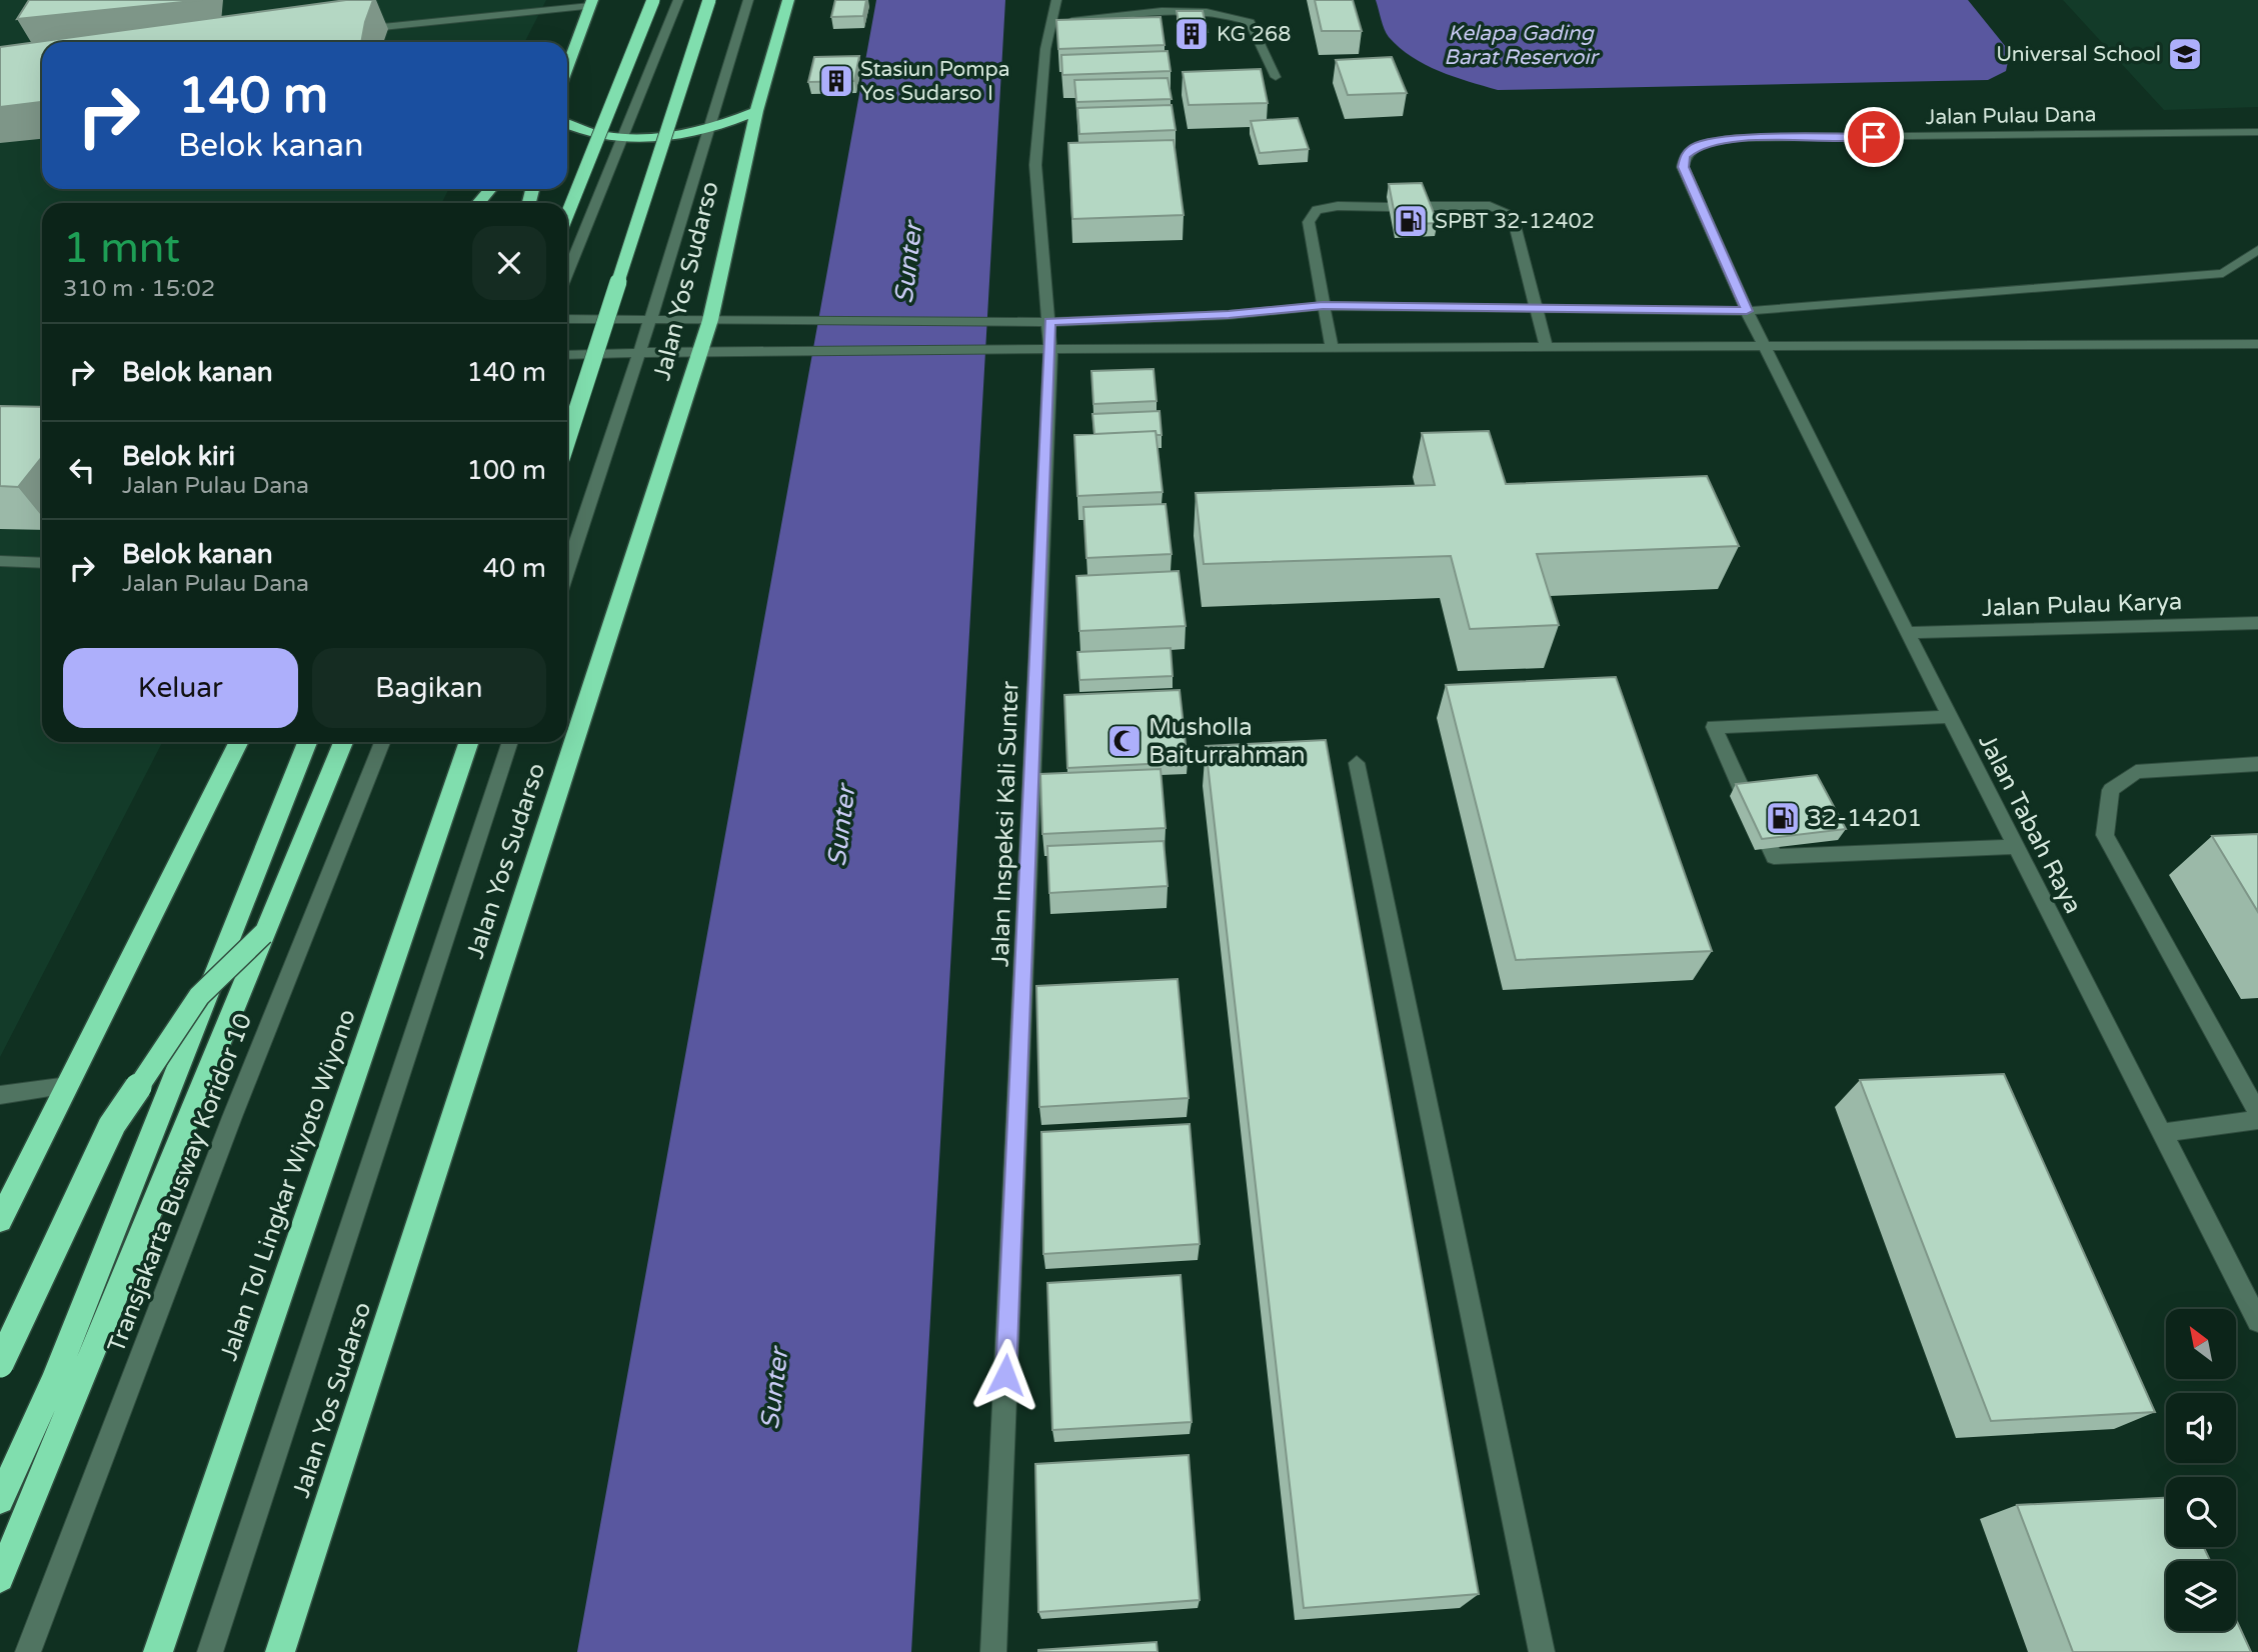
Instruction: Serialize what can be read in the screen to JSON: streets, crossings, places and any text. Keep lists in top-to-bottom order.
{
  "streets": {
    "highway": ["Jalan Yos Sudarso", "Jalan Tol Lingkar Wiyoto Wiyono"],
    "street": [
      "Jalan Pulau Dana",
      "Jalan Pulau Karya",
      "Jalan Inspeksi Kali Sunter",
      "Jalan Tabah Raya",
      "Transjakarta Busway Koridor 10"
    ]
  },
  "crossings": [
    ["Jalan Pulau Dana", "Jalan Tabah Raya"],
    ["Jalan Pulau Karya", "Jalan Tabah Raya"]
  ],
  "water": ["Kelapa Gading Barat Reservoir", "Sunter"],
  "places": {
    "building": ["KG 268", "Stasiun Pompa Yos Sudarso I"],
    "school or university": ["Universal School"],
    "fuel station": ["SPBT 32-12402", "32-14201"],
    "mosque": ["Musholla Baiturrahman"]
  },
  "north": "top left",
  "page": {
    "turn": ["140 m", "Belok kanan"],
    "heading": ["1 mnt", "310 m · 15:02"],
    "list": [
      {
        "name": "Belok kanan",
        "value": "140 m"
      },
      {
        "name": "Belok kiri",
        "note": "Jalan Pulau Dana",
        "value": "100 m"
      },
      {
        "name": "Belok kanan",
        "note": "Jalan Pulau Dana",
        "value": "40 m"
      }
    ],
    "buttons": ["Keluar", "Bagikan"]
  }
}
